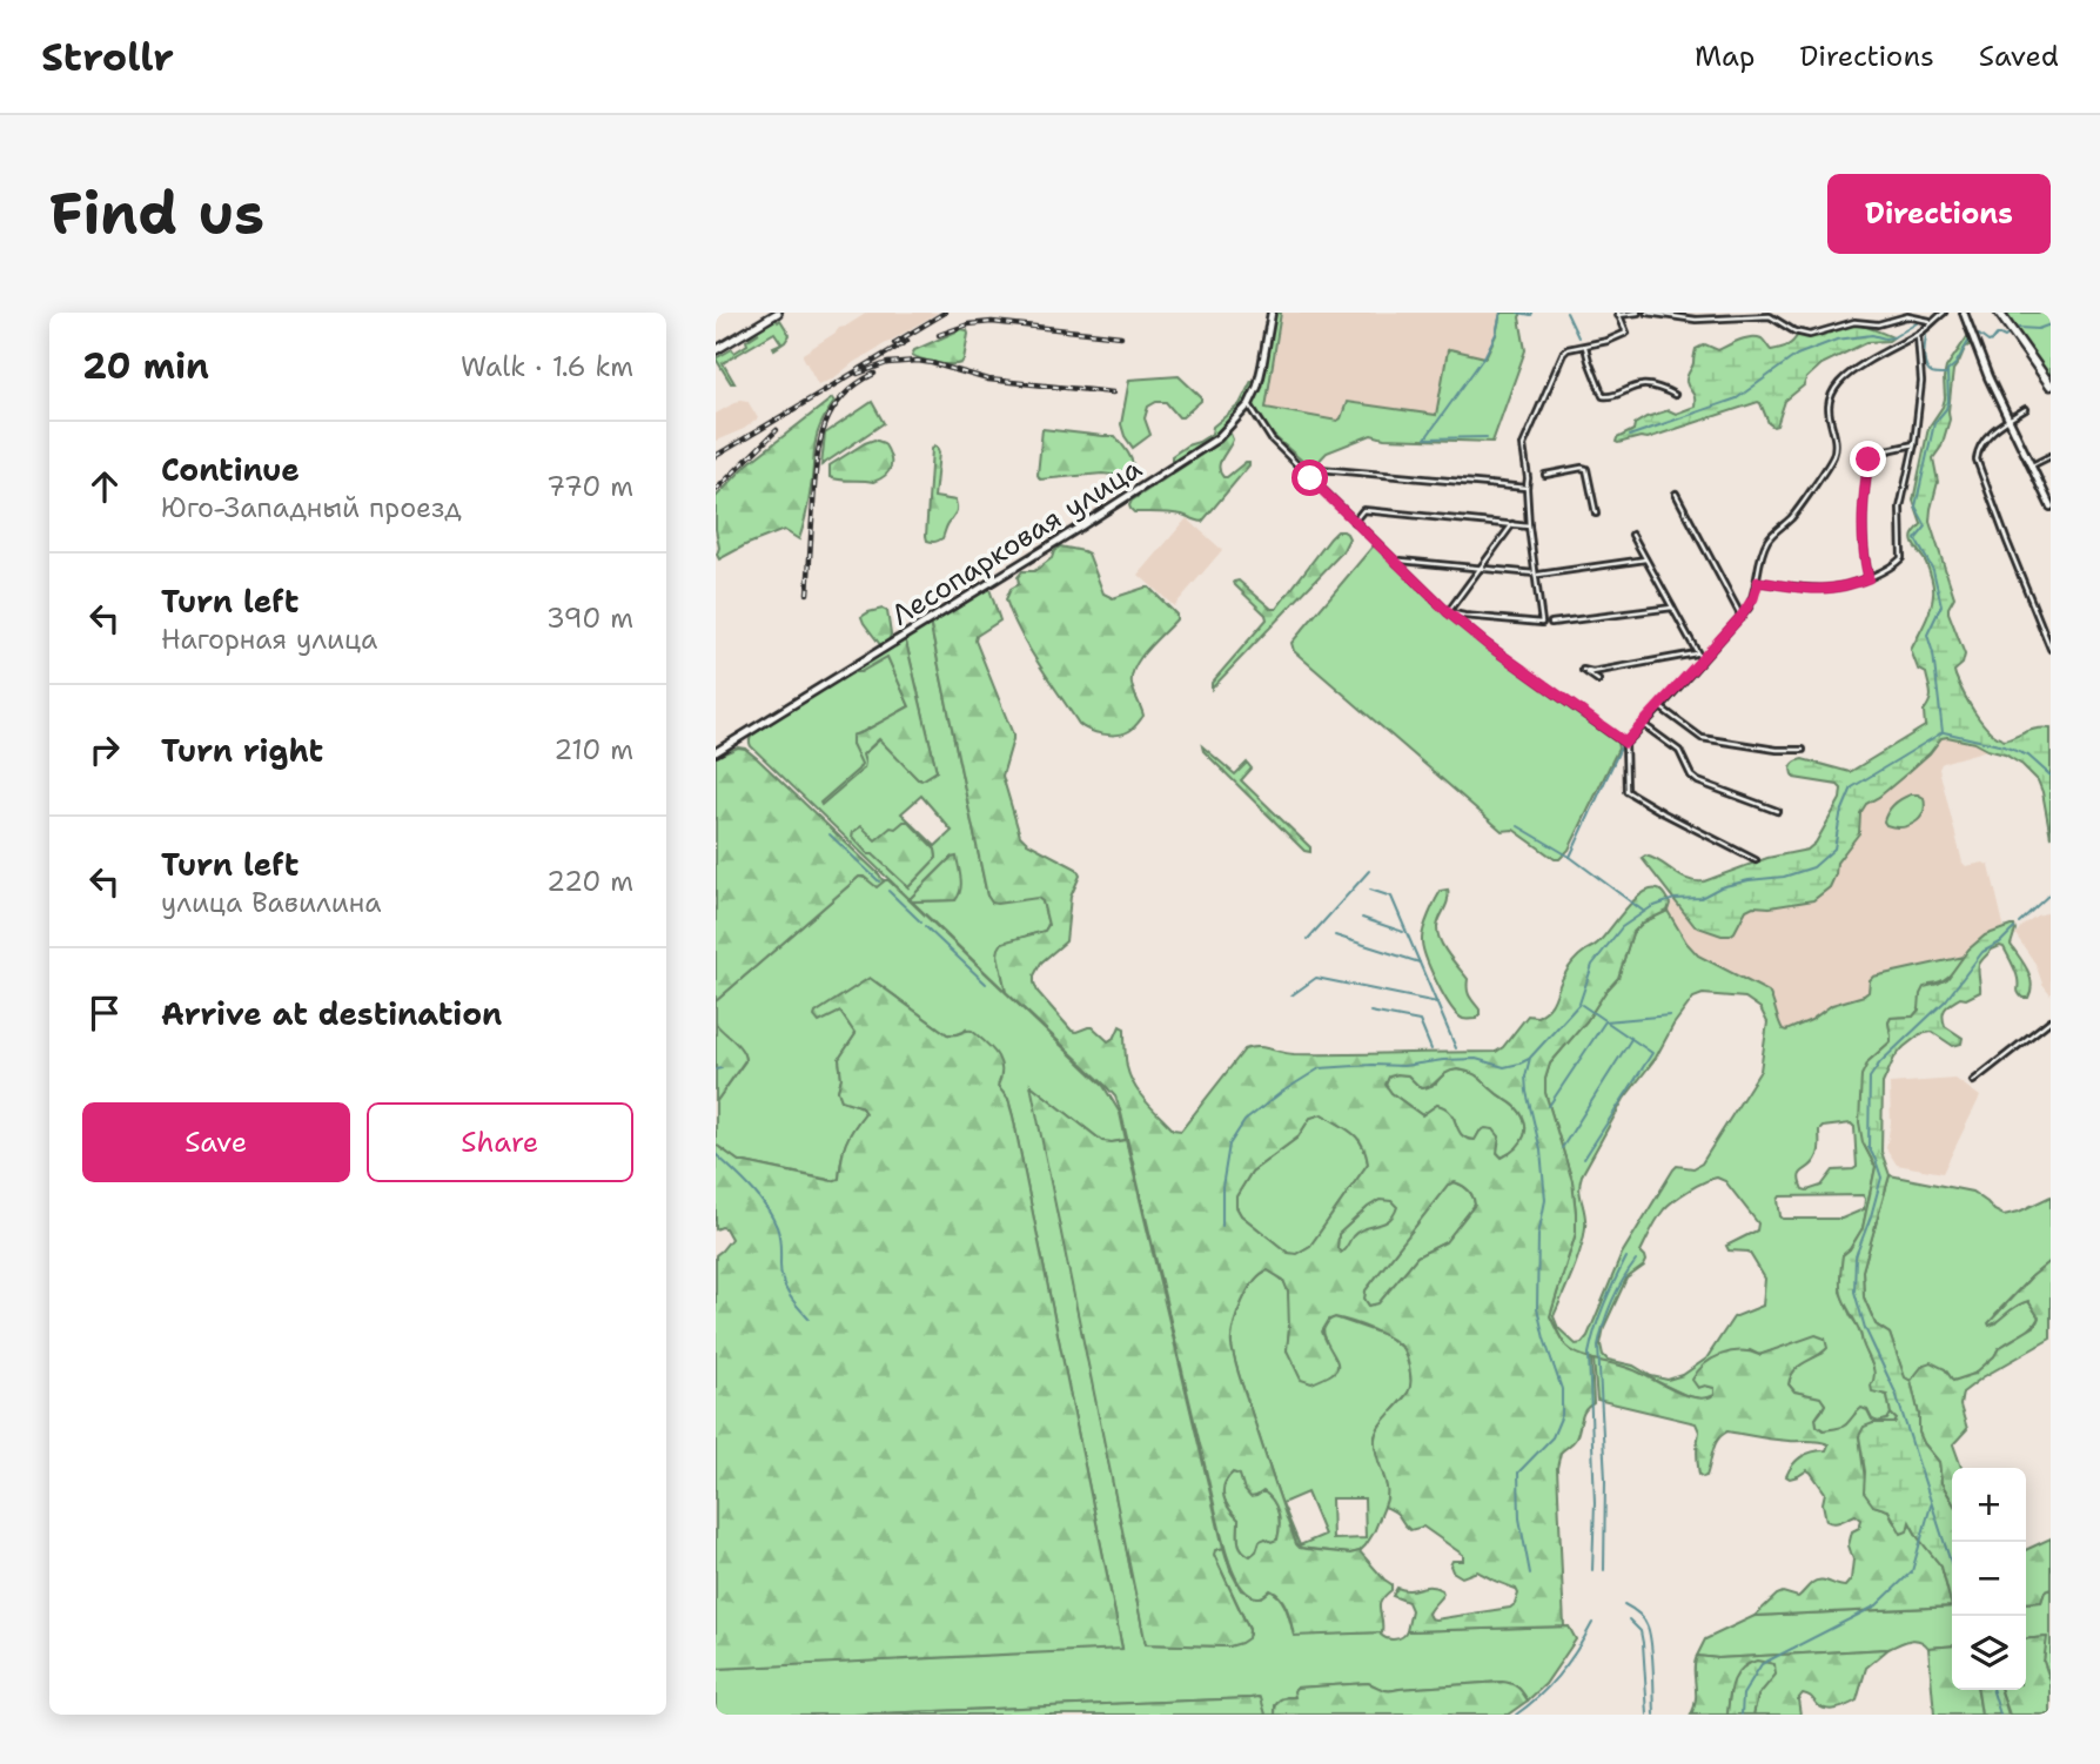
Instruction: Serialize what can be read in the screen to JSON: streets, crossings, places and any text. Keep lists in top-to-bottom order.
{
  "streets": {
    "street": ["Лесопарковая улица"]
  },
  "page": {
    "header": "Strollr",
    "nav": ["Map", "Directions", "Saved"],
    "buttons": [
      "Directions",
      ["Save", "Share"]
    ],
    "title": "Find us",
    "heading": ["20 min", "Walk · 1.6 km"],
    "list": [
      ["Continue", "Юго-Западный проезд", "770 m"],
      ["Turn left", "Нагорная улица", "390 m"],
      ["Turn right", "210 m"],
      ["Turn left", "улица Вавилина", "220 m"],
      "Arrive at destination"
    ],
    "map_buttons": ["+", "−"]
  }
}
